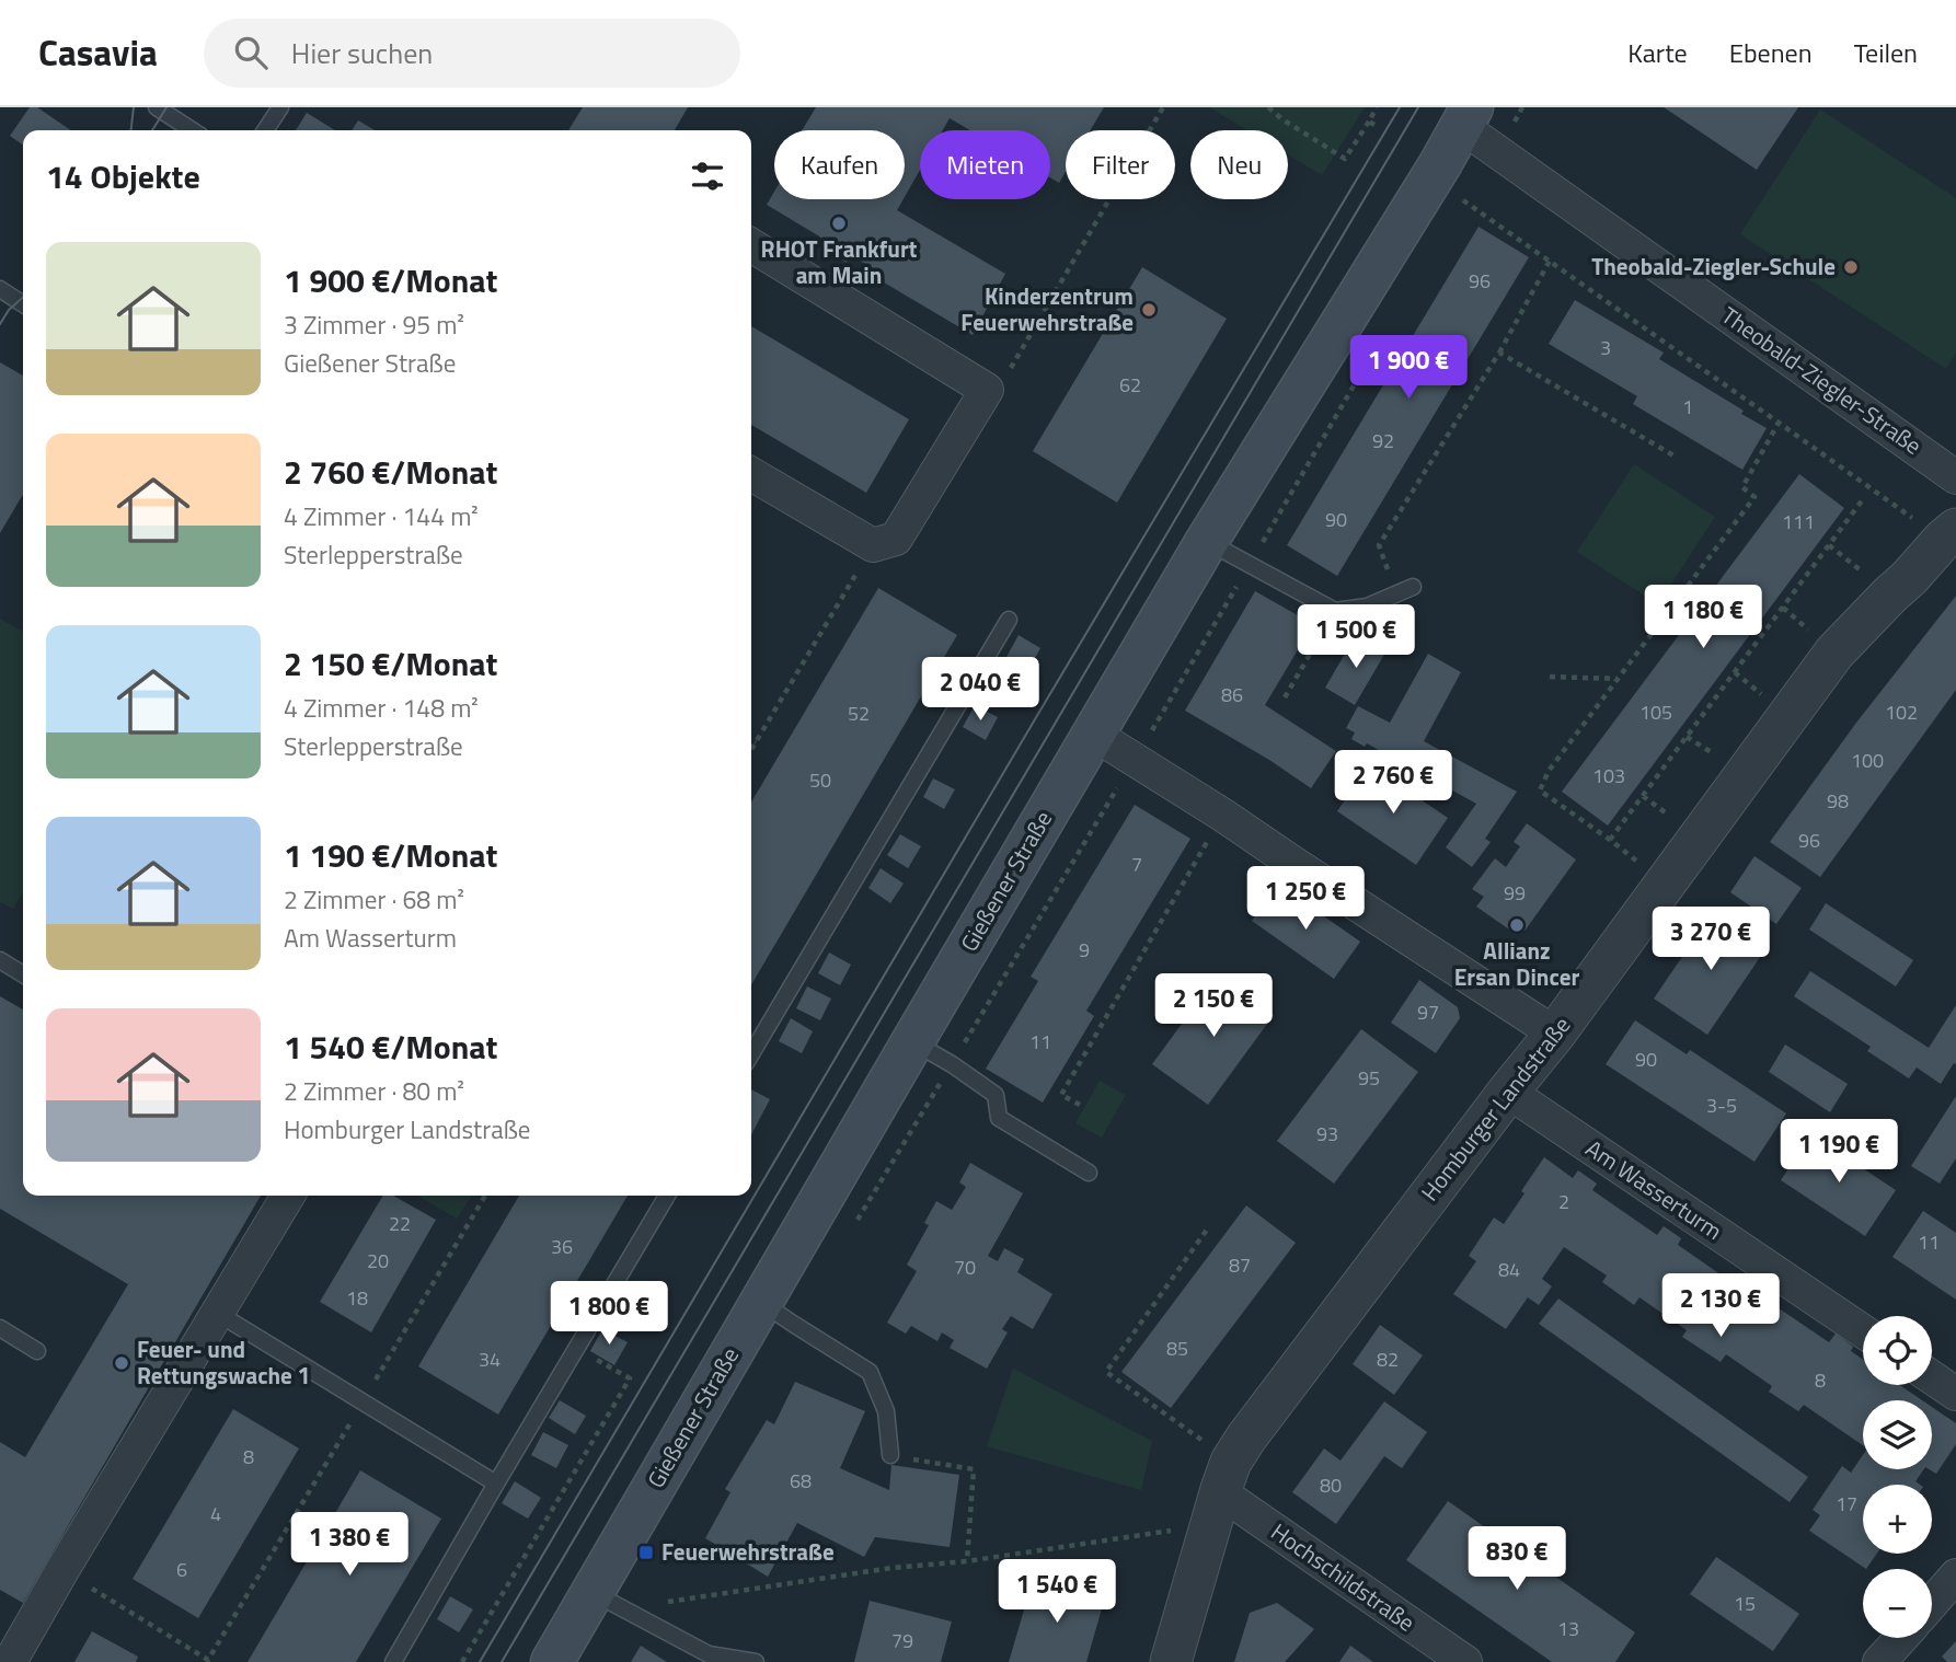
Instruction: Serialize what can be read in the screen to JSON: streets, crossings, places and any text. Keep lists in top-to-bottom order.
{
  "streets": {
    "main road": ["Gießener Straße"],
    "street": [
      "Theobald-Ziegler-Straße",
      "Homburger Landstraße",
      "Am Wasserturm",
      "Hochschildstraße"
    ]
  },
  "crossings": [
    ["Theobald-Ziegler-Straße", "Gießener Straße"],
    ["Homburger Landstraße", "Am Wasserturm"],
    ["Homburger Landstraße", "Hochschildstraße"]
  ],
  "places": {
    "other": [
      "RHOT Frankfurt am Main",
      "Theobald-Ziegler-Schule",
      "Kinderzentrum Feuerwehrstraße",
      "Allianz Ersan Dincer",
      "Feuer- und Rettungswache 1"
    ],
    "transit": ["Feuerwehrstraße"]
  },
  "house_numbers": [
    "96",
    "3",
    "62",
    "1",
    "92",
    "90",
    "111",
    "86",
    "105",
    "102",
    "52",
    "100",
    "103",
    "50",
    "98",
    "96",
    "7",
    "99",
    "9",
    "97",
    "11",
    "90",
    "95",
    "3-5",
    "93",
    "2",
    "22",
    "11",
    "36",
    "20",
    "87",
    "70",
    "84",
    "18",
    "85",
    "34",
    "82",
    "8",
    "8",
    "68",
    "80",
    "17",
    "4",
    "6",
    "15",
    "13",
    "79"
  ],
  "page": {
    "header": "Casavia",
    "search": "Hier suchen",
    "nav": ["Karte", "Ebenen", "Teilen"],
    "chip": [
      "Kaufen",
      "Mieten",
      "Filter",
      "Neu"
    ],
    "heading": "14 Objekte",
    "list": [
      {
        "name": "1 900 €/Monat",
        "note": "3 Zimmer · 95 m² · Gießener Straße"
      },
      {
        "name": "2 760 €/Monat",
        "note": "4 Zimmer · 144 m² · Sterlepperstraße"
      },
      {
        "name": "2 150 €/Monat",
        "note": "4 Zimmer · 148 m² · Sterlepperstraße"
      },
      {
        "name": "1 190 €/Monat",
        "note": "2 Zimmer · 68 m² · Am Wasserturm"
      },
      {
        "name": "1 540 €/Monat",
        "note": "2 Zimmer · 80 m² · Homburger Landstraße"
      }
    ],
    "price": [
      "1 900 €",
      "1 180 €",
      "1 500 €",
      "2 040 €",
      "2 760 €",
      "1 250 €",
      "3 270 €",
      "2 150 €",
      "1 190 €",
      "2 130 €",
      "1 800 €",
      "1 380 €",
      "830 €",
      "1 540 €"
    ],
    "map_buttons": ["+", "−"]
  }
}
